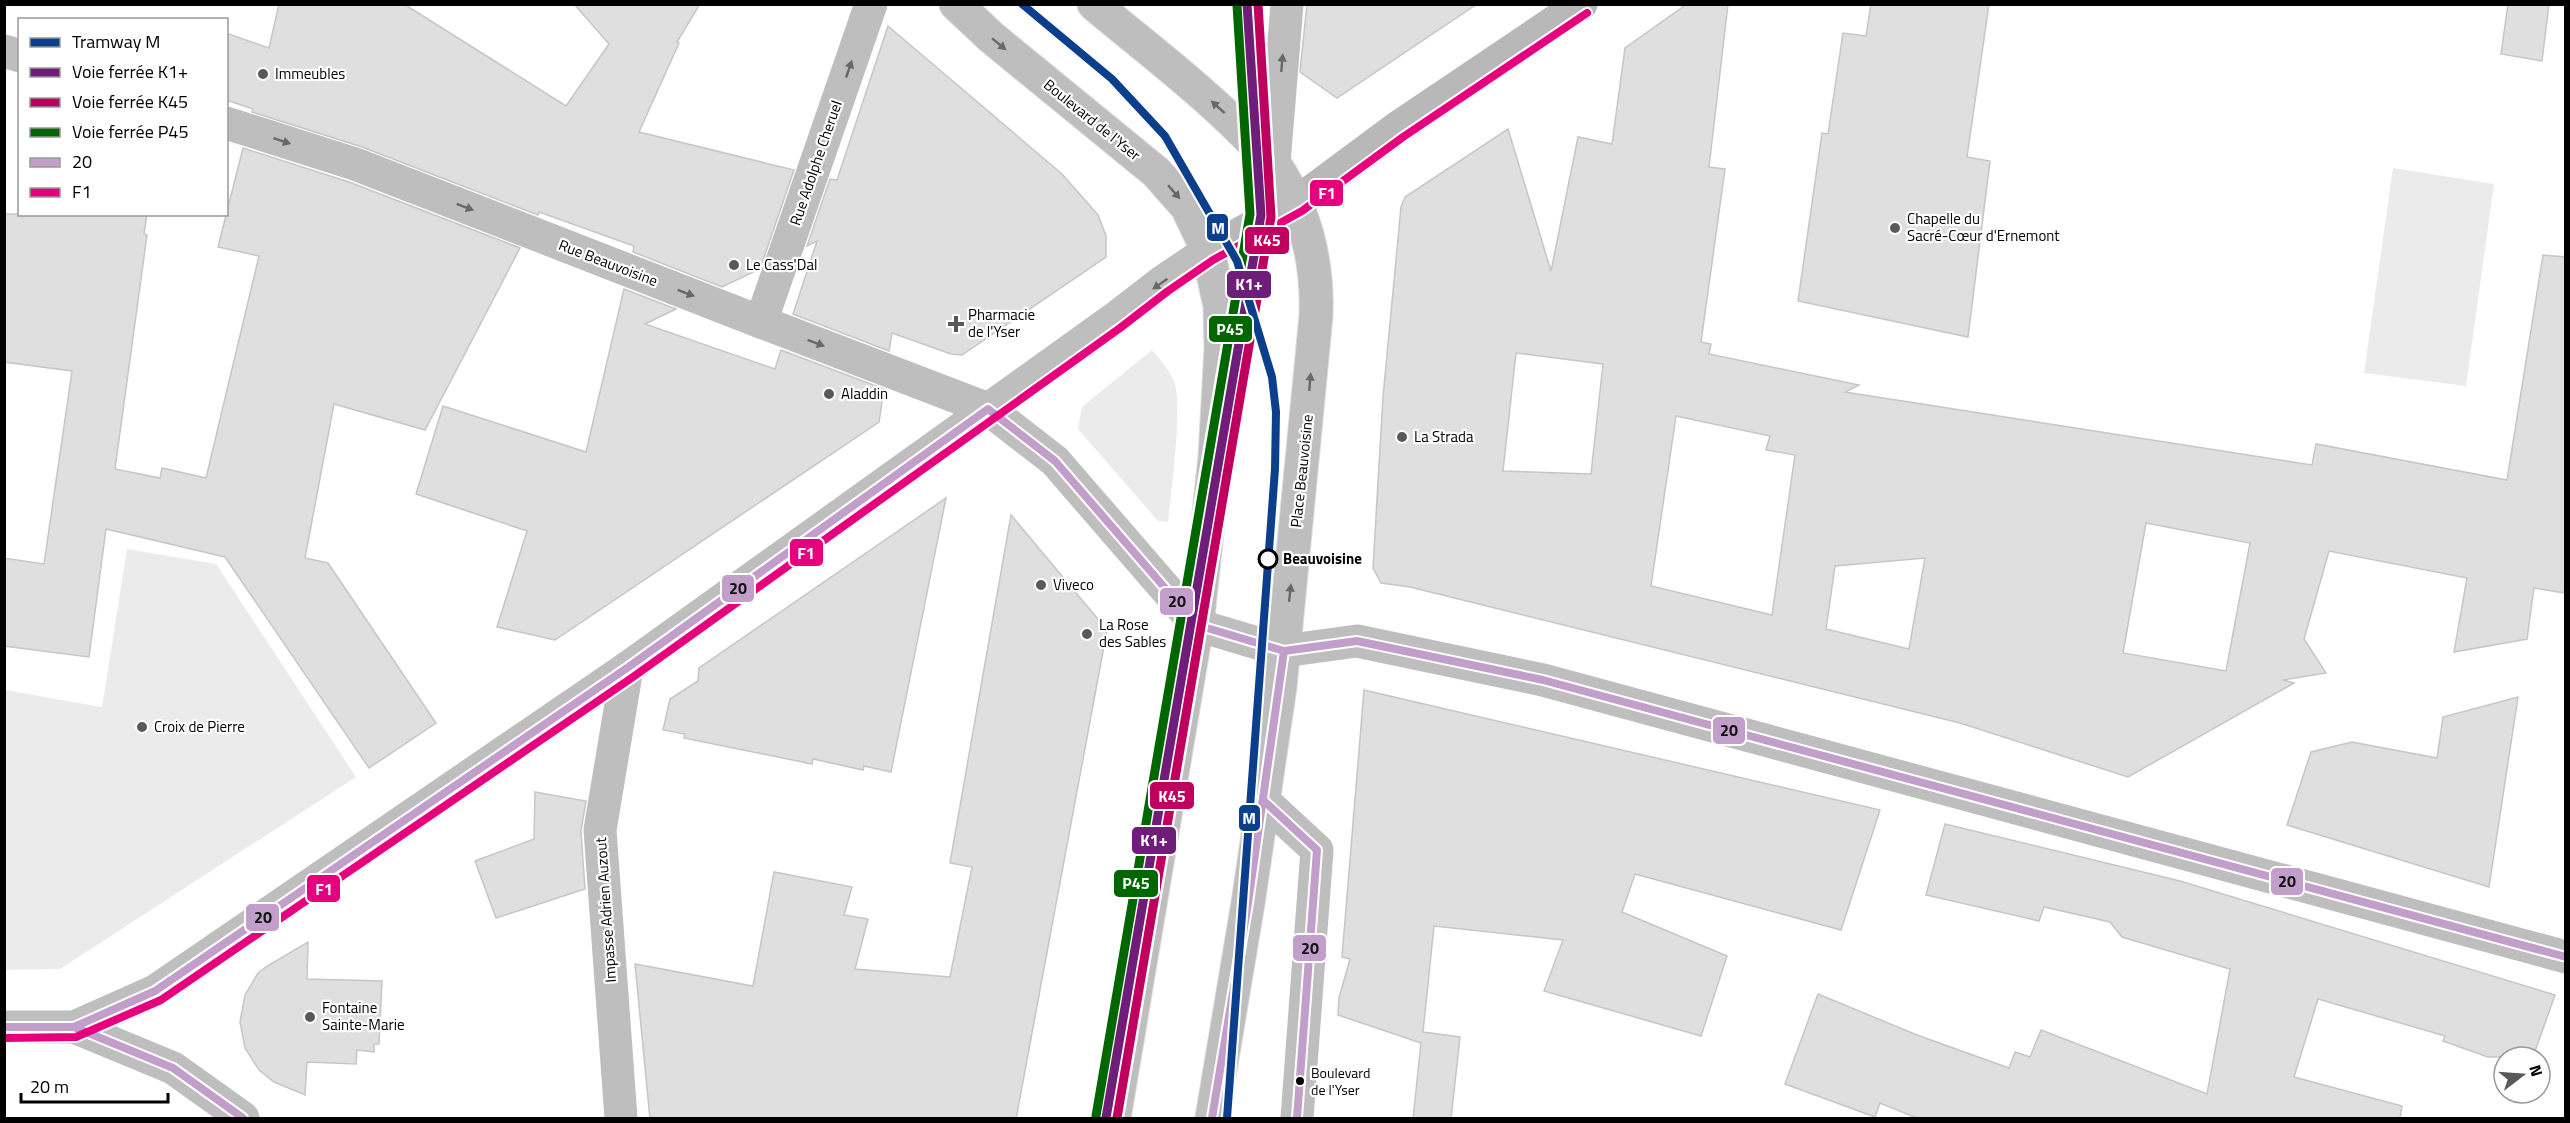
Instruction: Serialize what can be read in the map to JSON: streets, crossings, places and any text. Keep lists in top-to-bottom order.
{
  "streets": {
    "street": [
      "Boulevard de l'Yser",
      "Rue Adolphe Cheruel",
      "Rue Beauvoisine",
      "Place Beauvoisine",
      "Impasse Adrien Auzout"
    ]
  },
  "crossings": [
    ["Rue Adolphe Cheruel", "Rue Beauvoisine"]
  ],
  "one_way": ["Rue Adolphe Cheruel", "Rue Beauvoisine"],
  "places": {
    "other": [
      "Immeubles",
      "Chapelle du Sacré-Cœur d'Ernemont",
      "Le Cass'Dal",
      "Aladdin",
      "La Strada",
      "Beauvoisine",
      "Viveco",
      "La Rose des Sables",
      "Croix de Pierre",
      "Fontaine Sainte-Marie",
      "Boulevard de l'Yser"
    ],
    "health": ["Pharmacie de l'Yser"]
  },
  "lines": [
    "tram line M",
    "rail line K1+",
    "rail line K45",
    "rail line P45",
    "transit line F1",
    "transit line 20"
  ],
  "legend": [
    "Tramway M",
    "Voie ferrée K1+",
    "Voie ferrée K45",
    "Voie ferrée P45",
    "20",
    "F1"
  ],
  "scale_bar": "20 m",
  "north": "right"
}
